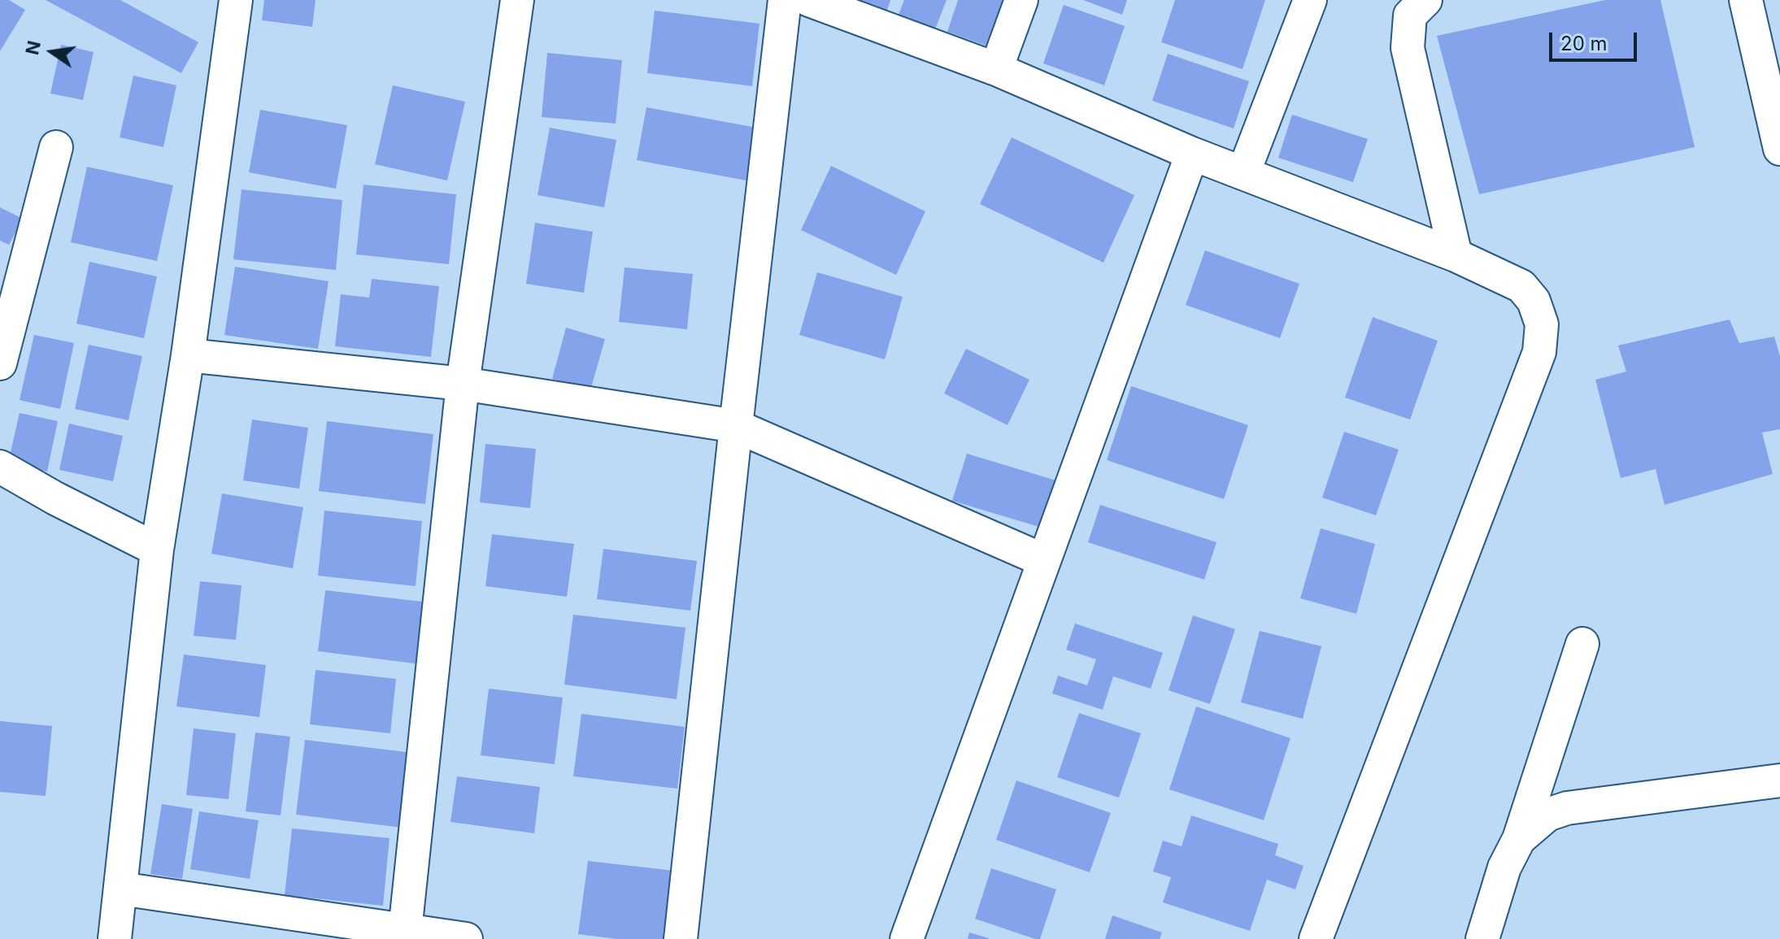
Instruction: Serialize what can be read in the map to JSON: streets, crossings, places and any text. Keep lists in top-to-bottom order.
{
  "scale_bar": "20 m",
  "north": "left"
}
